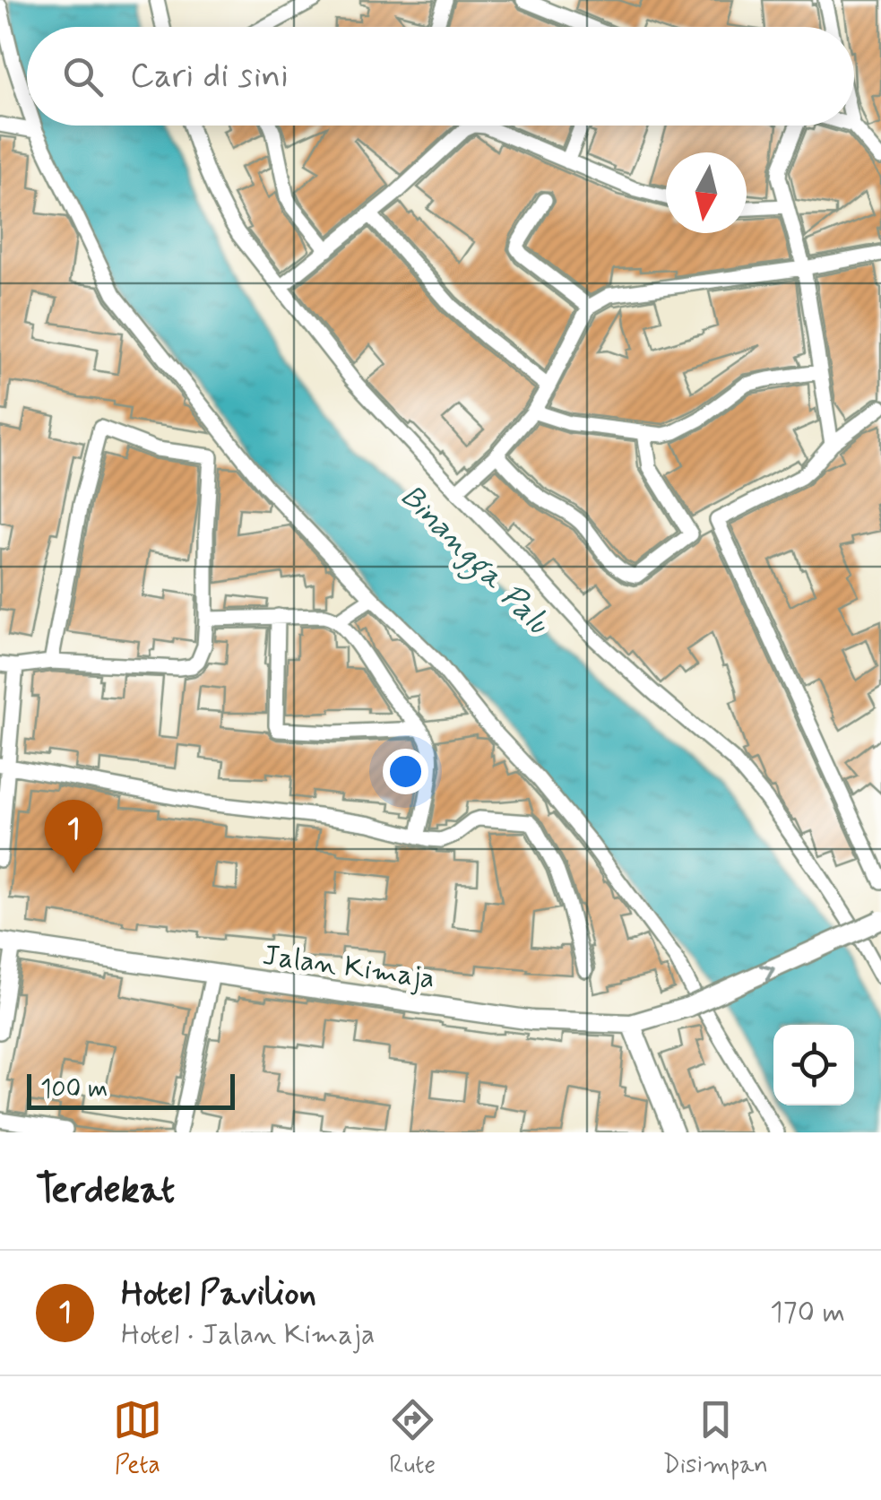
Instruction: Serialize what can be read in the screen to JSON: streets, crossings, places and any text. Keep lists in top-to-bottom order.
{
  "streets": {
    "street": ["Jalan Kimaja"]
  },
  "water": ["Binangga Palu"],
  "scale_bar": "100 m",
  "north": "bottom",
  "page": {
    "search": "Cari di sini",
    "pins": "1",
    "scale": "100 m",
    "heading": "Terdekat",
    "list": [
      {
        "mark": "1",
        "name": "Hotel Pavilion",
        "note": "Hotel · Jalan Kimaja",
        "value": "170 m"
      }
    ],
    "nav": ["Peta", "Rute", "Disimpan"]
  }
}
